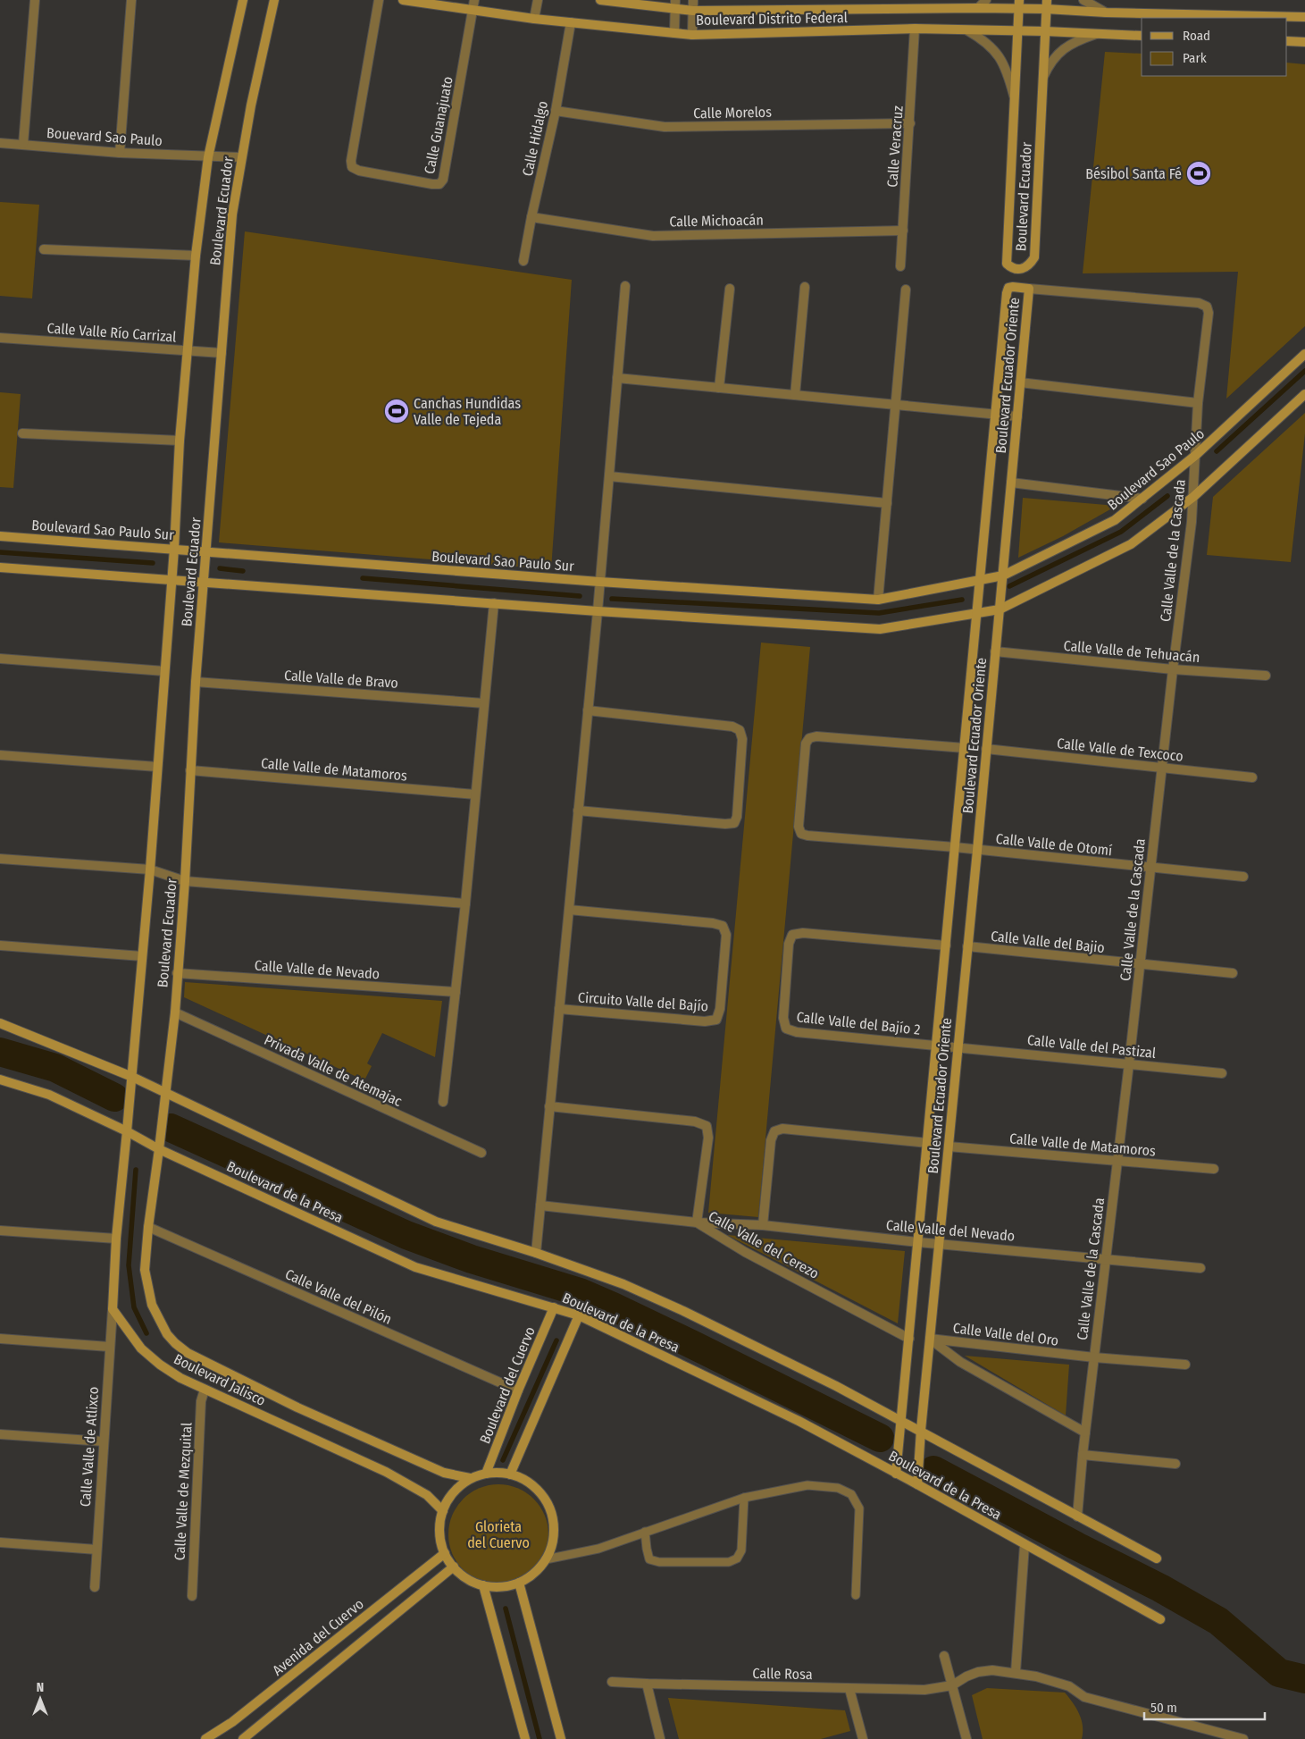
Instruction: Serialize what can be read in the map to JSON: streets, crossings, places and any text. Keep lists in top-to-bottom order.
{
  "streets": {
    "street": [
      "Boulevard Distrito Federal",
      "Calle Morelos",
      "Calle Guanajuato",
      "Bouevard Sao Paulo",
      "Calle Hidalgo",
      "Calle Veracruz",
      "Boulevard Ecuador",
      "Calle Michoacán",
      "Calle Valle Río Carrizal",
      "Boulevard Ecuador Oriente",
      "Boulevard Sao Paulo",
      "Boulevard Sao Paulo Sur",
      "Calle Valle de la Cascada",
      "Calle Valle de Tehuacán",
      "Calle Valle de Bravo",
      "Calle Valle de Texcoco",
      "Calle Valle de Matamoros",
      "Calle Valle de Otomí",
      "Calle Valle del Bajio",
      "Calle Valle de Nevado",
      "Circuito Valle del Bajío",
      "Calle Valle del Bajío 2",
      "Calle Valle del Pastizal",
      "Privada Valle de Atemajac",
      "Boulevard de la Presa",
      "Calle Valle del Nevado",
      "Calle Valle del Cerezo",
      "Calle Valle del Pilón",
      "Calle Valle del Oro",
      "Boulevard Jalisco",
      "Boulevard del Cuervo",
      "Calle Valle de Atlixco",
      "Calle Valle de Mezquital",
      "Avenida del Cuervo",
      "Calle Rosa"
    ]
  },
  "crossings": [
    ["Boulevard Distrito Federal", "Calle Guanajuato"],
    ["Boulevard Distrito Federal", "Calle Hidalgo"],
    ["Boulevard Distrito Federal", "Calle Veracruz"],
    ["Boulevard Distrito Federal", "Boulevard Ecuador"],
    ["Calle Morelos", "Calle Hidalgo"],
    ["Calle Morelos", "Calle Veracruz"],
    ["Bouevard Sao Paulo", "Boulevard Ecuador"],
    ["Calle Hidalgo", "Calle Michoacán"],
    ["Calle Veracruz", "Calle Michoacán"],
    ["Boulevard Ecuador", "Calle Valle Río Carrizal"],
    ["Boulevard Ecuador", "Boulevard Sao Paulo Sur"],
    ["Boulevard Ecuador", "Calle Valle de Bravo"],
    ["Boulevard Ecuador", "Calle Valle de Matamoros"],
    ["Boulevard Ecuador", "Calle Valle de Nevado"],
    ["Boulevard Ecuador", "Privada Valle de Atemajac"],
    ["Boulevard Ecuador", "Boulevard de la Presa"],
    ["Boulevard Ecuador", "Boulevard Jalisco"],
    ["Boulevard Ecuador Oriente", "Boulevard Sao Paulo"],
    ["Boulevard Ecuador Oriente", "Boulevard Sao Paulo Sur"],
    ["Boulevard Ecuador Oriente", "Calle Valle de la Cascada"],
    ["Boulevard Ecuador Oriente", "Calle Valle de Tehuacán"],
    ["Boulevard Ecuador Oriente", "Calle Valle de Texcoco"],
    ["Boulevard Ecuador Oriente", "Calle Valle de Matamoros"],
    ["Boulevard Ecuador Oriente", "Calle Valle de Otomí"],
    ["Boulevard Ecuador Oriente", "Calle Valle del Bajio"],
    ["Boulevard Ecuador Oriente", "Calle Valle del Bajío 2"],
    ["Boulevard Ecuador Oriente", "Calle Valle del Pastizal"],
    ["Boulevard Ecuador Oriente", "Boulevard de la Presa"],
    ["Boulevard Ecuador Oriente", "Calle Valle del Nevado"],
    ["Boulevard Ecuador Oriente", "Calle Valle del Cerezo"],
    ["Boulevard Ecuador Oriente", "Calle Valle del Oro"],
    ["Boulevard Sao Paulo", "Boulevard Sao Paulo Sur"],
    ["Boulevard Sao Paulo", "Calle Valle de la Cascada"],
    ["Calle Valle de la Cascada", "Calle Valle de Tehuacán"],
    ["Calle Valle de la Cascada", "Calle Valle de Texcoco"],
    ["Calle Valle de la Cascada", "Calle Valle de Matamoros"],
    ["Calle Valle de la Cascada", "Calle Valle de Otomí"],
    ["Calle Valle de la Cascada", "Calle Valle del Bajio"],
    ["Calle Valle de la Cascada", "Calle Valle del Pastizal"],
    ["Calle Valle de la Cascada", "Calle Valle del Nevado"],
    ["Calle Valle de la Cascada", "Calle Valle del Oro"],
    ["Calle Valle del Bajío 2", "Calle Valle del Pastizal"],
    ["Boulevard de la Presa", "Boulevard Jalisco"],
    ["Boulevard de la Presa", "Boulevard del Cuervo"],
    ["Calle Valle del Nevado", "Calle Valle del Cerezo"],
    ["Calle Valle del Pilón", "Boulevard Jalisco"],
    ["Calle Valle del Pilón", "Boulevard del Cuervo"],
    ["Boulevard Jalisco", "Boulevard del Cuervo"],
    ["Boulevard Jalisco", "Calle Valle de Atlixco"],
    ["Boulevard Jalisco", "Calle Valle de Mezquital"],
    ["Boulevard Jalisco", "Avenida del Cuervo"],
    ["Boulevard del Cuervo", "Avenida del Cuervo"]
  ],
  "parks": ["Glorieta del Cuervo"],
  "places": {
    "sports": ["Bésibol Santa Fé", "Canchas Hundidas Valle de Tejeda"]
  },
  "legend": ["Road", "Park"],
  "scale_bar": "50 m",
  "north": "top"
}
